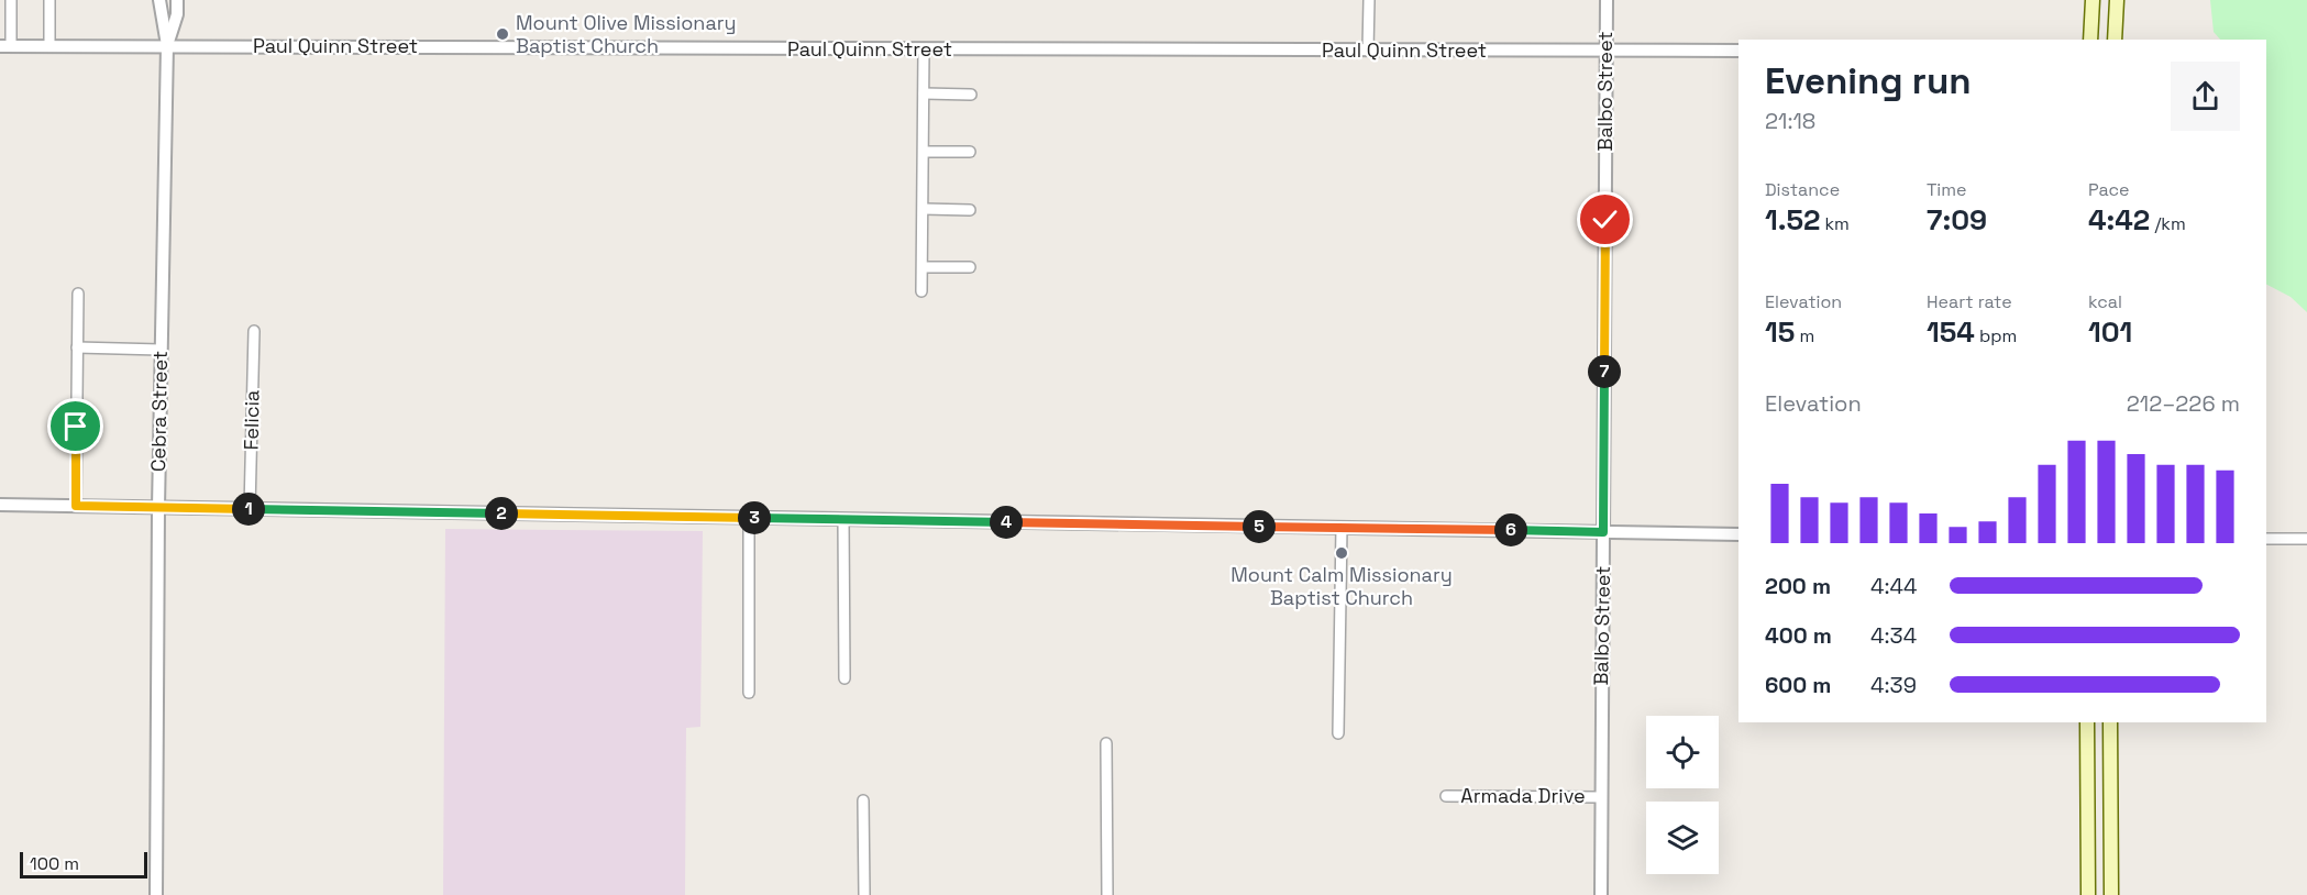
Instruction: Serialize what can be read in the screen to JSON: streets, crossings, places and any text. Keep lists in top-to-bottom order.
{
  "streets": {
    "street": [
      "Paul Quinn Street",
      "Balbo Street",
      "Cebra Street",
      "Felicia",
      "Armada Drive"
    ]
  },
  "crossings": [
    ["Paul Quinn Street", "Balbo Street"],
    ["Paul Quinn Street", "Cebra Street"],
    ["Balbo Street", "Armada Drive"]
  ],
  "places": ["Mount Olive Missionary Baptist Church", "Mount Calm Missionary Baptist Church"],
  "scale_bar": "100 m",
  "page": {
    "heading": ["Evening run", "21:18"],
    "stats": [
      ["Distance", "1.52 km"],
      ["Time", "7:09"],
      ["Pace", "4:42 /km"],
      ["Elevation", "15 m"],
      ["Heart rate", "154 bpm"],
      ["kcal", "101"]
    ],
    "pins": [
      "7",
      "1",
      "2",
      "3",
      "4",
      "5",
      "6"
    ],
    "chart": ["Elevation", "212–226 m"],
    "list": [
      {
        "name": "200 m",
        "note": "4:44"
      },
      {
        "name": "400 m",
        "note": "4:34"
      },
      {
        "name": "600 m",
        "note": "4:39"
      }
    ],
    "scale": "100 m"
  }
}
